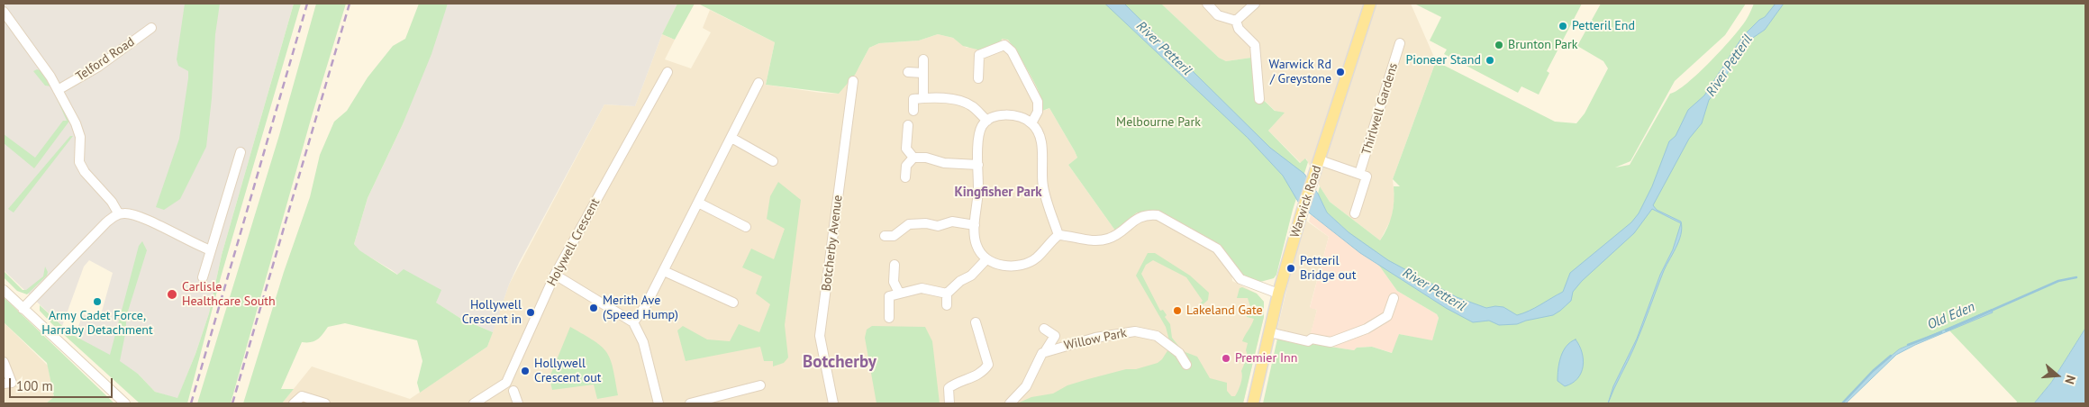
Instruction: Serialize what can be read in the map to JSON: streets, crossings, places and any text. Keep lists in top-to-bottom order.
{
  "streets": {
    "main road": ["Warwick Road"],
    "street": [
      "Telford Road",
      "Thirlwell Gardens",
      "Holywell Crescent",
      "Botcherby Avenue",
      "Willow Park"
    ]
  },
  "districts": ["Kingfisher Park", "Botcherby"],
  "water": ["River Petteril", "Old Eden"],
  "parks": ["Melbourne Park"],
  "places": [
    "Petteril End",
    "Brunton Park",
    "Pioneer Stand",
    "Warwick Rd / Greystone",
    "Petteril Bridge out",
    "Carlisle Healthcare South",
    "Army Cadet Force, Harraby Detachment",
    "Merith Ave (Speed Hump)",
    "Lakeland Gate",
    "Hollywell Crescent in",
    "Premier Inn",
    "Hollywell Crescent out"
  ],
  "scale_bar": "100 m",
  "north": "right"
}
